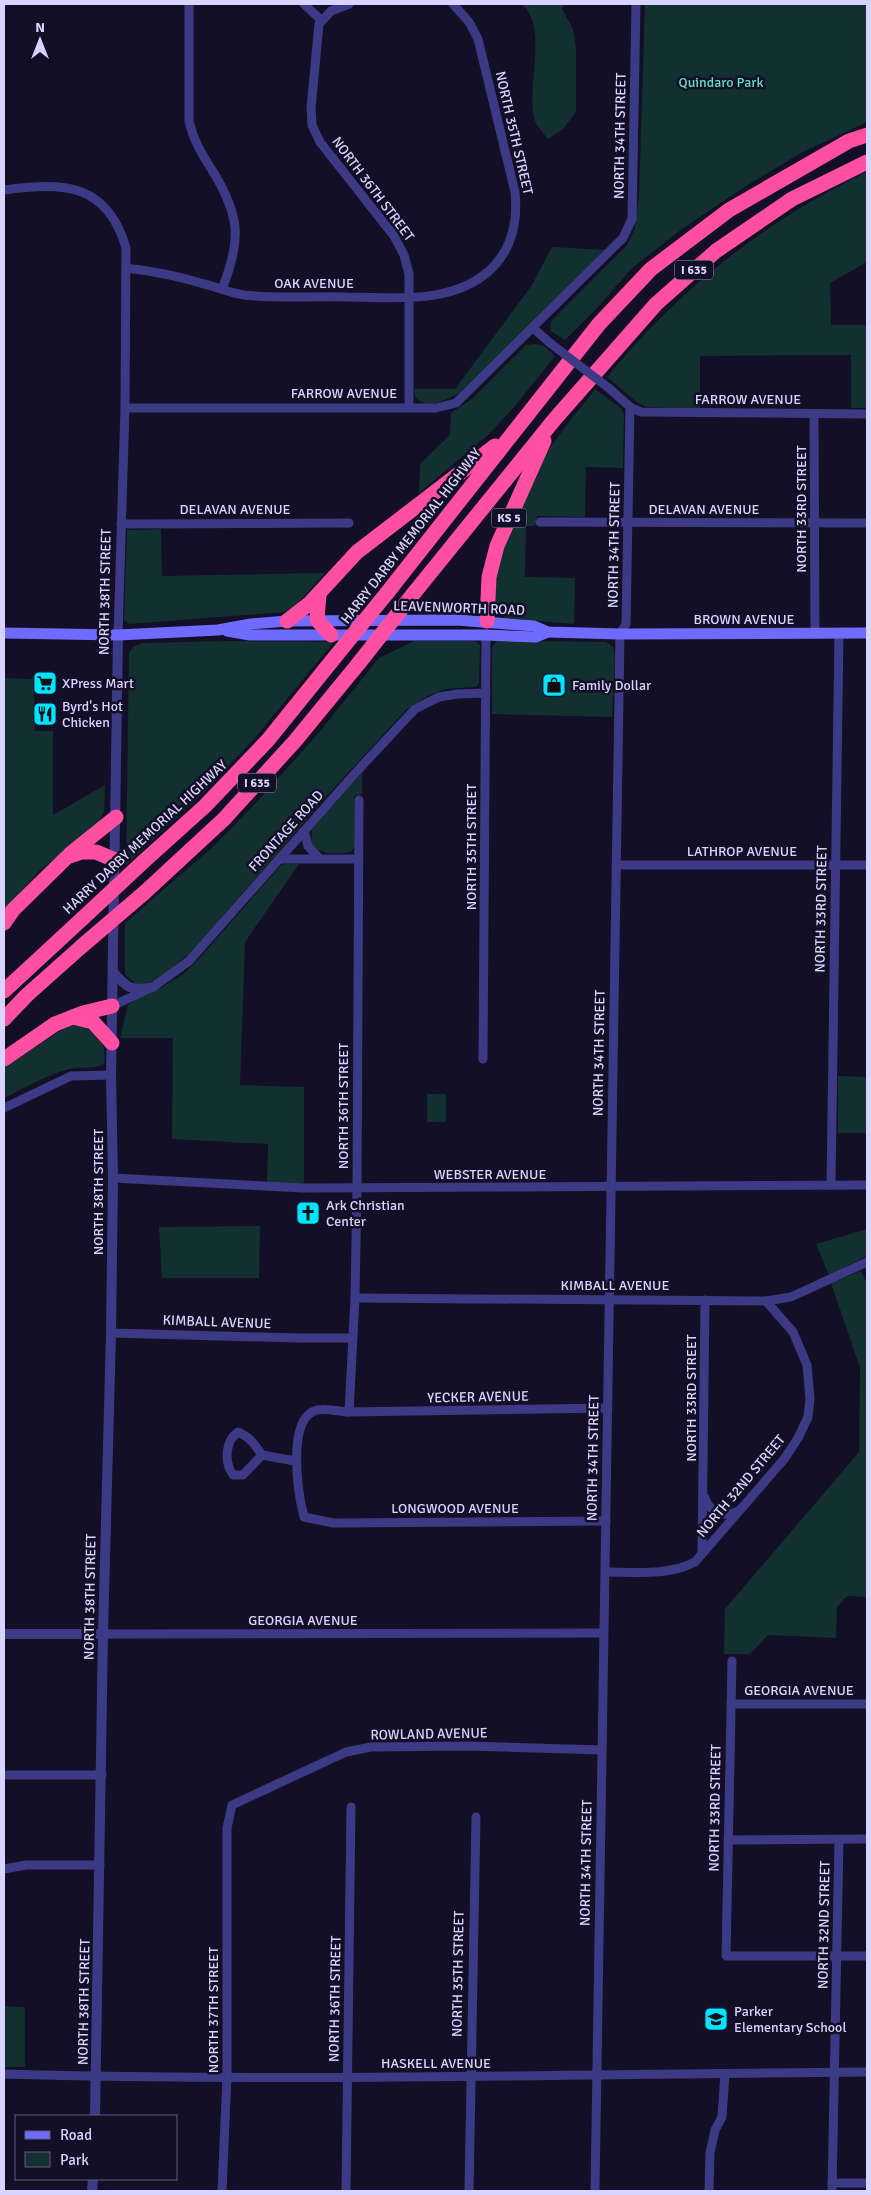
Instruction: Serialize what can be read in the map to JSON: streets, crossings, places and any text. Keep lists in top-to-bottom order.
{
  "streets": {
    "highway": ["I 635", "KS 5", "HARRY DARBY MEMORIAL HIGHWAY"],
    "main road": ["LEAVENWORTH ROAD", "BROWN AVENUE"],
    "street": [
      "NORTH 35TH STREET",
      "NORTH 34TH STREET",
      "NORTH 36TH STREET",
      "OAK AVENUE",
      "FARROW AVENUE",
      "DELAVAN AVENUE",
      "NORTH 33RD STREET",
      "NORTH 38TH STREET",
      "FRONTAGE ROAD",
      "LATHROP AVENUE",
      "WEBSTER AVENUE",
      "KIMBALL AVENUE",
      "YECKER AVENUE",
      "NORTH 32ND STREET",
      "LONGWOOD AVENUE",
      "GEORGIA AVENUE",
      "ROWLAND AVENUE",
      "NORTH 37TH STREET",
      "HASKELL AVENUE"
    ]
  },
  "crossings": [
    ["NORTH 35TH STREET", "OAK AVENUE"],
    ["NORTH 35TH STREET", "KS 5"],
    ["NORTH 35TH STREET", "LEAVENWORTH ROAD"],
    ["NORTH 35TH STREET", "FRONTAGE ROAD"],
    ["NORTH 35TH STREET", "HASKELL AVENUE"],
    ["NORTH 34TH STREET", "FARROW AVENUE"],
    ["NORTH 34TH STREET", "DELAVAN AVENUE"],
    ["NORTH 34TH STREET", "LEAVENWORTH ROAD"],
    ["NORTH 34TH STREET", "BROWN AVENUE"],
    ["NORTH 34TH STREET", "LATHROP AVENUE"],
    ["NORTH 34TH STREET", "WEBSTER AVENUE"],
    ["NORTH 34TH STREET", "KIMBALL AVENUE"],
    ["NORTH 34TH STREET", "YECKER AVENUE"],
    ["NORTH 34TH STREET", "NORTH 32ND STREET"],
    ["NORTH 34TH STREET", "LONGWOOD AVENUE"],
    ["NORTH 34TH STREET", "GEORGIA AVENUE"],
    ["NORTH 34TH STREET", "ROWLAND AVENUE"],
    ["NORTH 34TH STREET", "HASKELL AVENUE"],
    ["NORTH 36TH STREET", "OAK AVENUE"],
    ["NORTH 36TH STREET", "FARROW AVENUE"],
    ["NORTH 36TH STREET", "WEBSTER AVENUE"],
    ["NORTH 36TH STREET", "KIMBALL AVENUE"],
    ["NORTH 36TH STREET", "YECKER AVENUE"],
    ["NORTH 36TH STREET", "HASKELL AVENUE"],
    ["I 635", "KS 5"],
    ["OAK AVENUE", "NORTH 38TH STREET"],
    ["FARROW AVENUE", "NORTH 33RD STREET"],
    ["FARROW AVENUE", "NORTH 38TH STREET"],
    ["DELAVAN AVENUE", "NORTH 33RD STREET"],
    ["DELAVAN AVENUE", "NORTH 38TH STREET"],
    ["NORTH 33RD STREET", "BROWN AVENUE"],
    ["NORTH 33RD STREET", "LATHROP AVENUE"],
    ["NORTH 33RD STREET", "WEBSTER AVENUE"],
    ["NORTH 33RD STREET", "KIMBALL AVENUE"],
    ["NORTH 33RD STREET", "NORTH 32ND STREET"],
    ["NORTH 33RD STREET", "GEORGIA AVENUE"],
    ["KS 5", "LEAVENWORTH ROAD"],
    ["NORTH 38TH STREET", "LEAVENWORTH ROAD"],
    ["NORTH 38TH STREET", "FRONTAGE ROAD"],
    ["NORTH 38TH STREET", "WEBSTER AVENUE"],
    ["NORTH 38TH STREET", "KIMBALL AVENUE"],
    ["NORTH 38TH STREET", "GEORGIA AVENUE"],
    ["NORTH 38TH STREET", "HASKELL AVENUE"],
    ["LEAVENWORTH ROAD", "BROWN AVENUE"],
    ["KIMBALL AVENUE", "NORTH 32ND STREET"],
    ["NORTH 32ND STREET", "HASKELL AVENUE"],
    ["ROWLAND AVENUE", "NORTH 37TH STREET"],
    ["NORTH 37TH STREET", "HASKELL AVENUE"]
  ],
  "parks": ["Quindaro Park"],
  "places": {
    "supermarket": ["XPress Mart"],
    "shop": ["Family Dollar"],
    "restaurant": ["Byrd's Hot Chicken"],
    "church": ["Ark Christian Center"],
    "school or university": ["Parker Elementary School"]
  },
  "legend": ["Road", "Park"],
  "north": "top"
}
